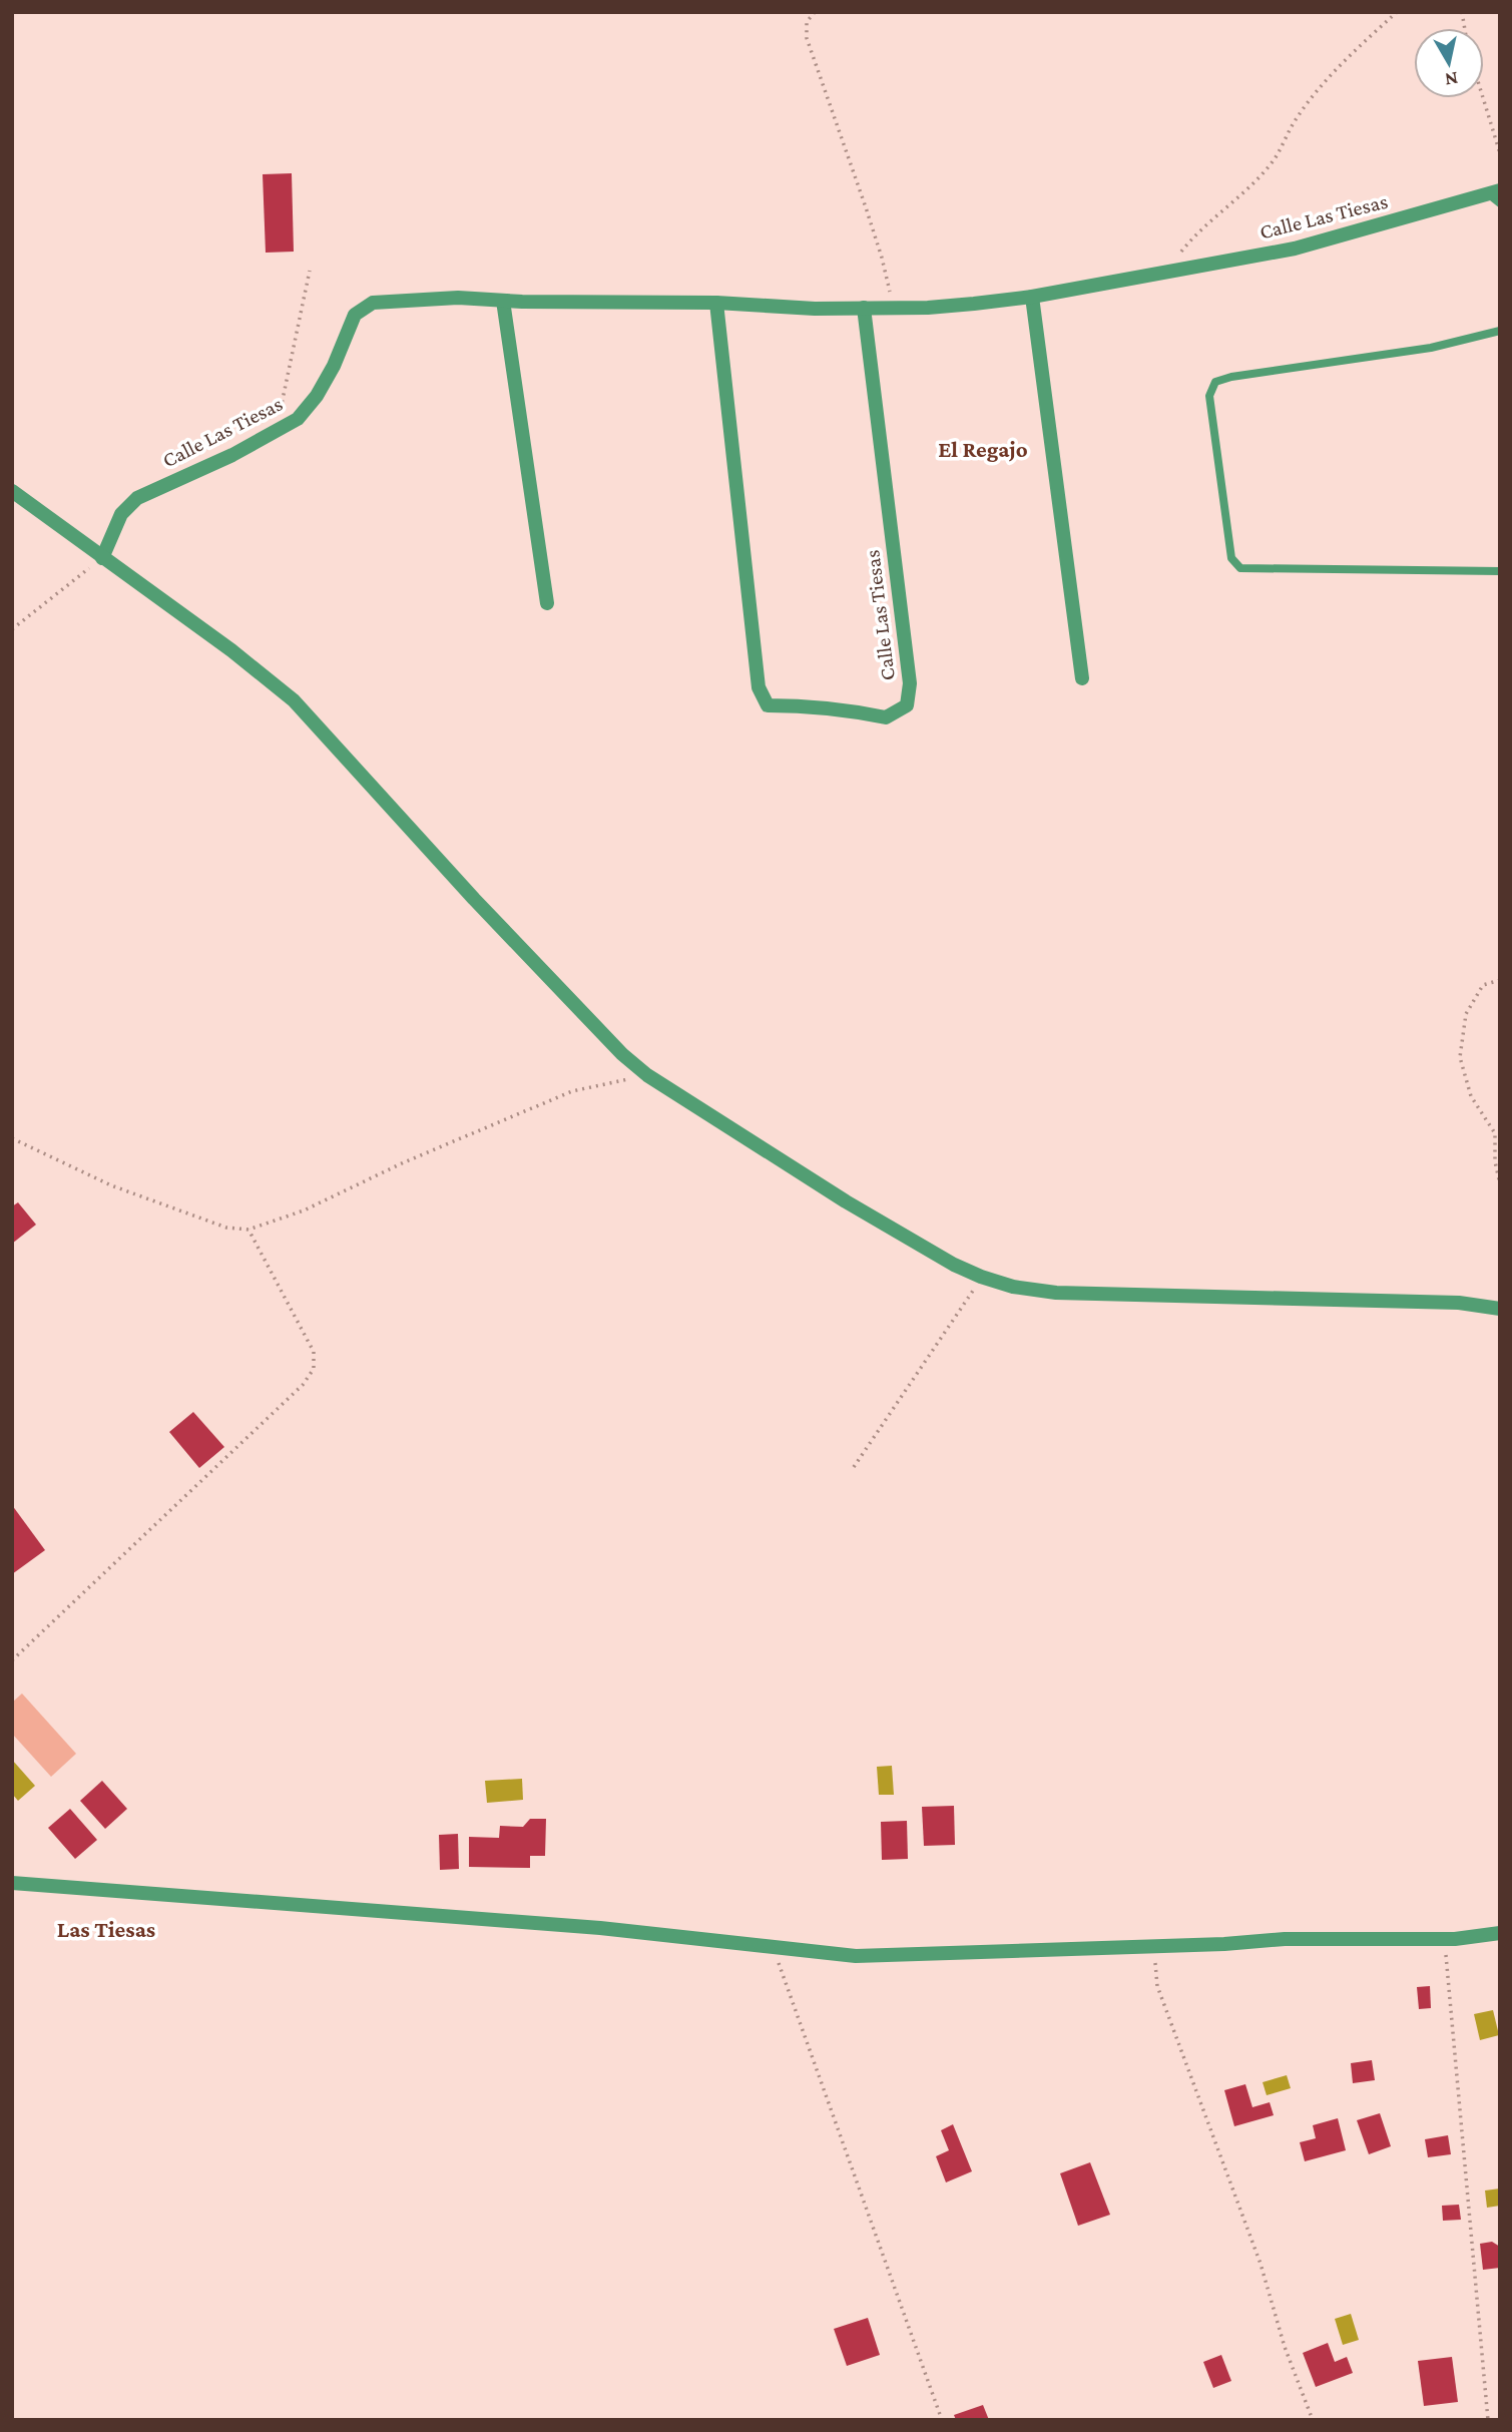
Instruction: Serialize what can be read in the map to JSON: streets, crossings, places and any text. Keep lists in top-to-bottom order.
{
  "streets": {
    "street": ["Calle Las Tiesas"]
  },
  "districts": ["El Regajo", "Las Tiesas"],
  "north": "bottom"
}
